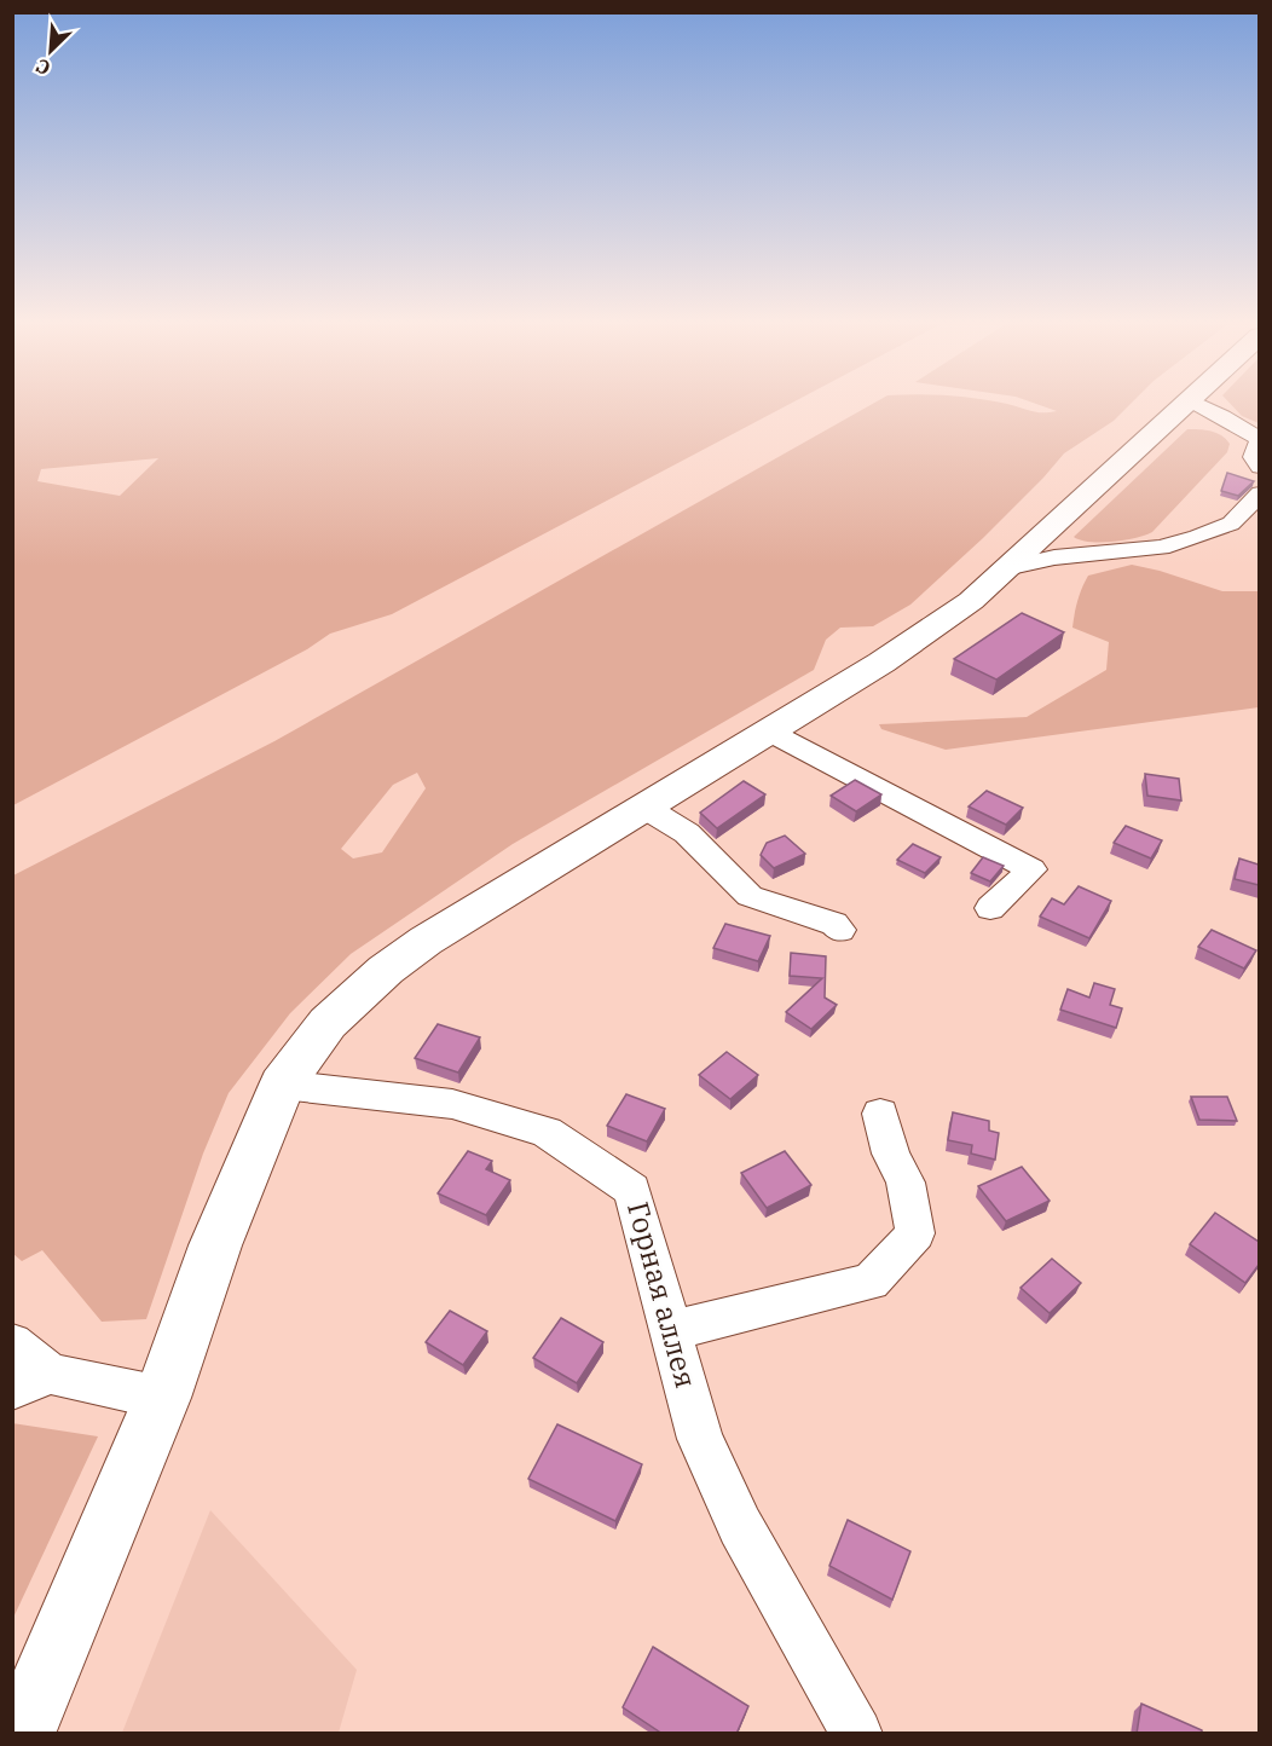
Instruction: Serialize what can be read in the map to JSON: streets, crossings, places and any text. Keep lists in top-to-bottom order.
{
  "streets": {
    "street": ["Горная аллея"]
  },
  "north": "bottom left"
}
